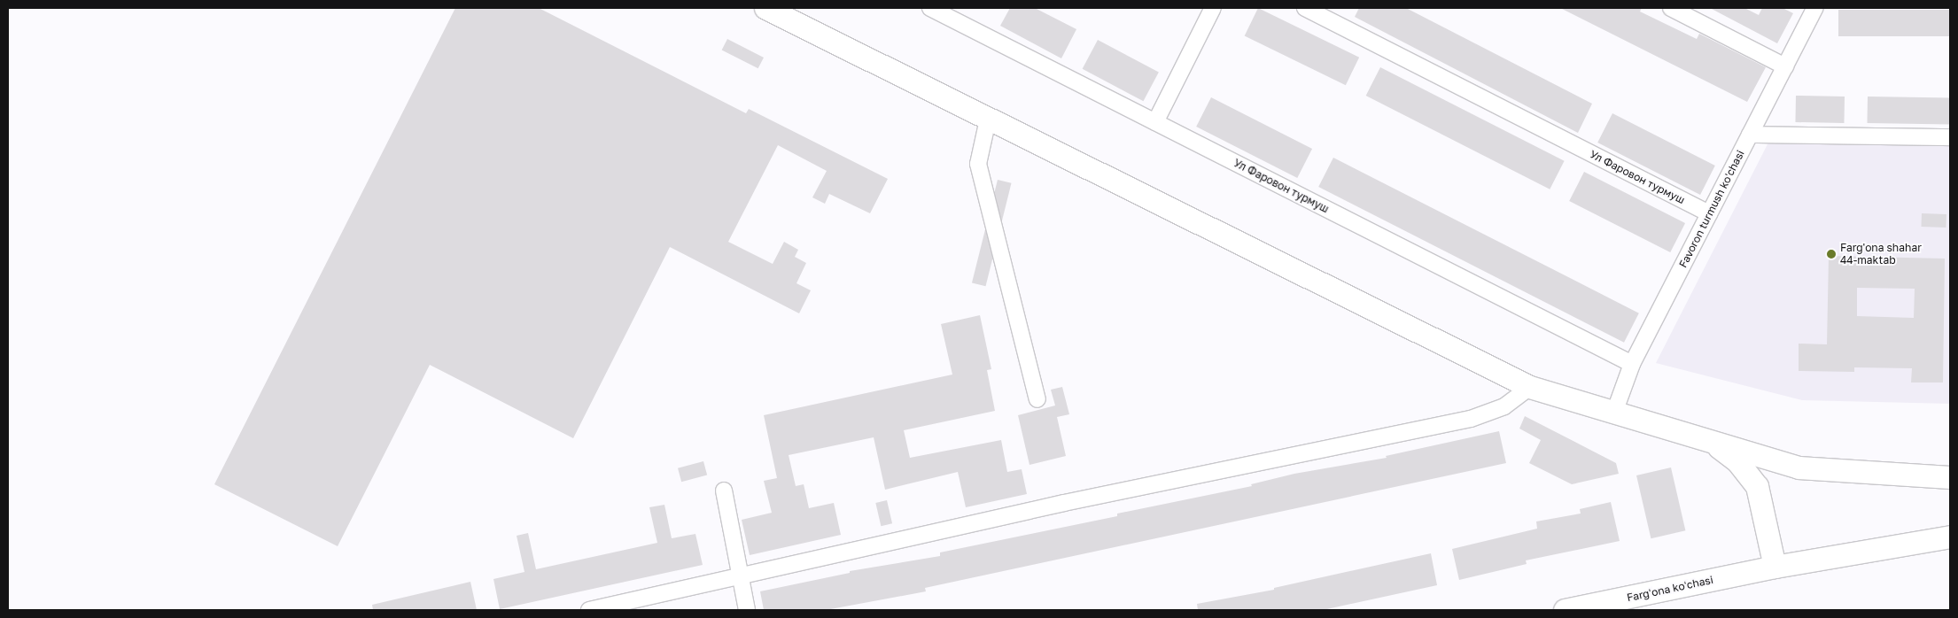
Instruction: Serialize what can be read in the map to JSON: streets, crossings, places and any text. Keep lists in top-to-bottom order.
{
  "streets": {
    "main road": ["Fargʻona koʻchasi"],
    "street": ["Ул Фаровон турмуш", "Favoron turmush ko'chasi"]
  },
  "crossings": [
    ["Ул Фаровон турмуш", "Favoron turmush ko'chasi"]
  ],
  "places": ["Farg'ona shahar 44-maktab"]
}
